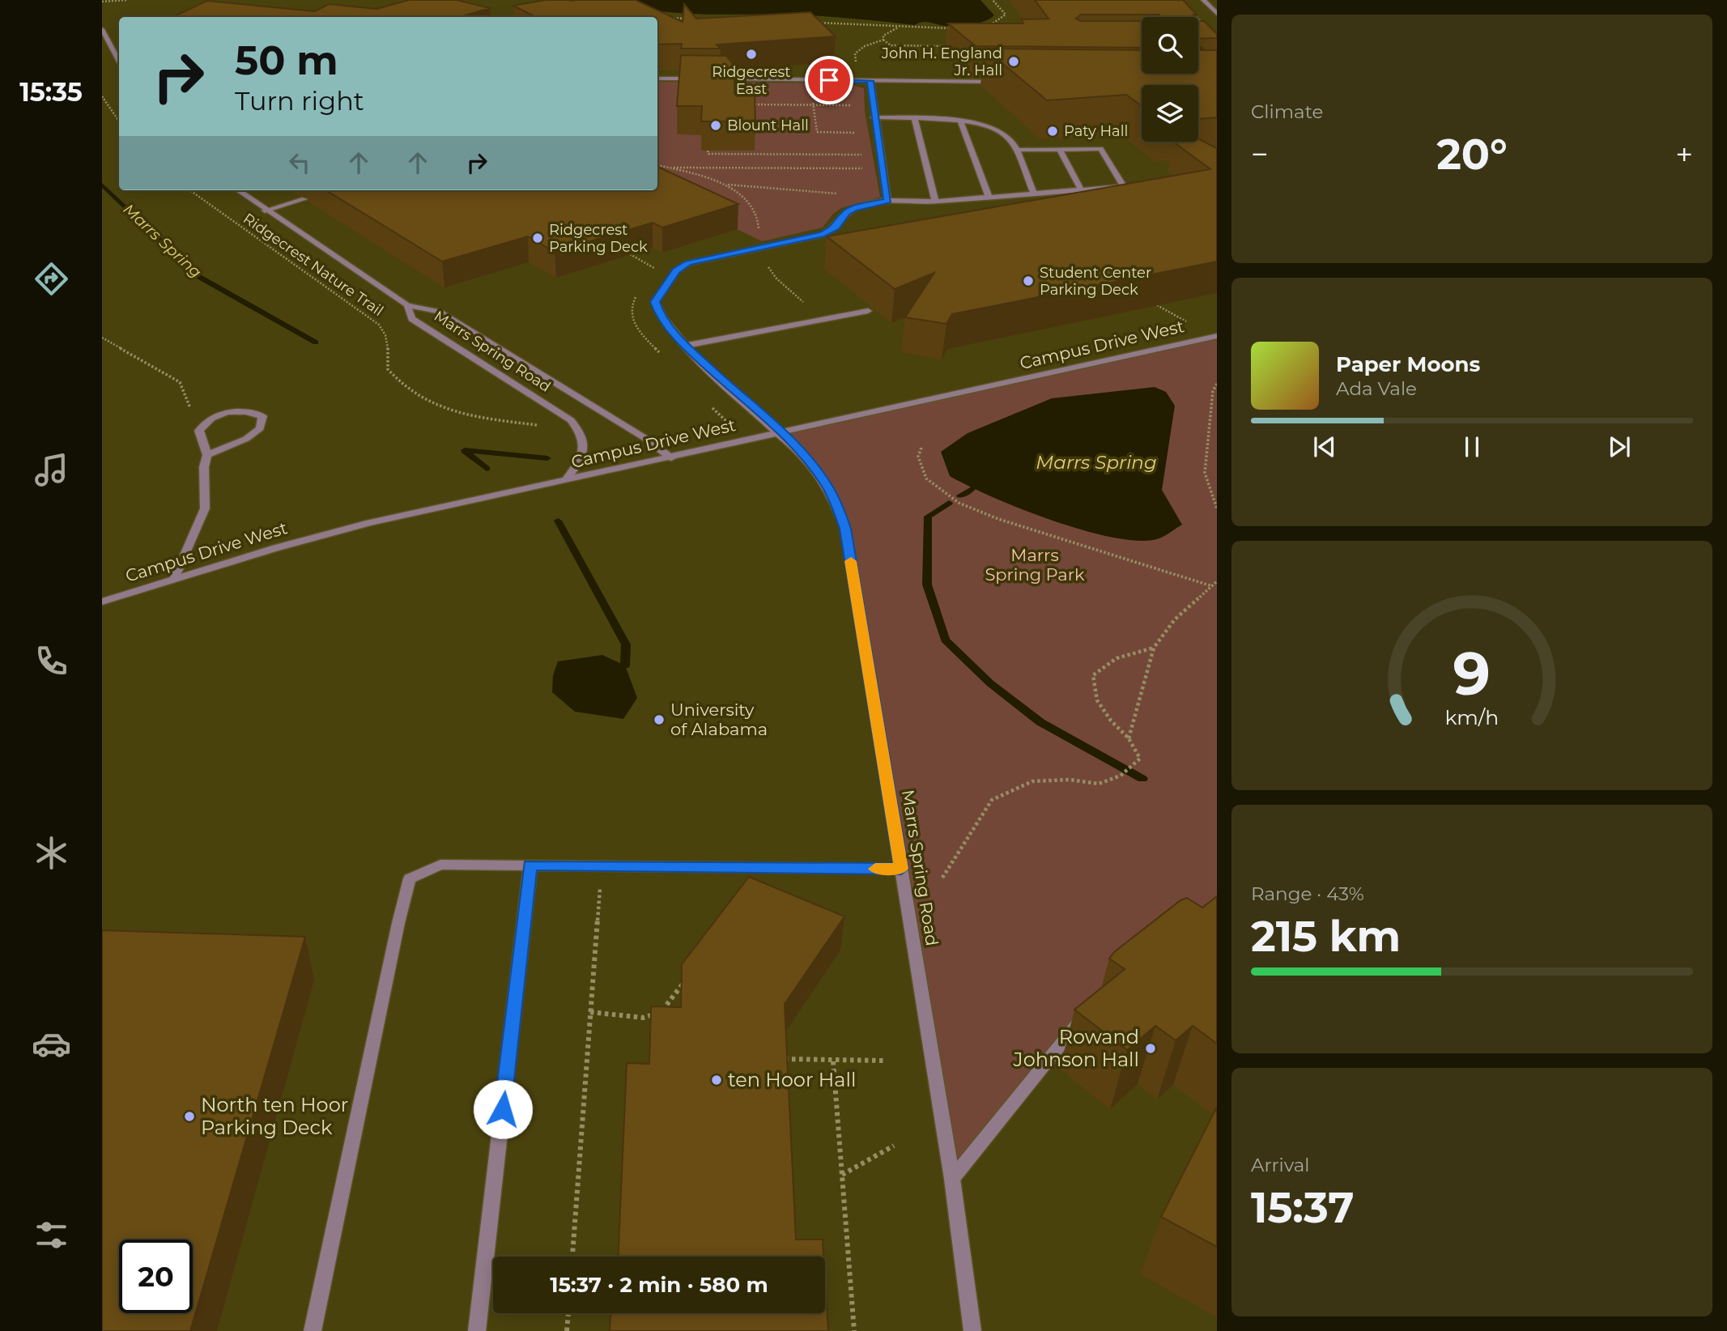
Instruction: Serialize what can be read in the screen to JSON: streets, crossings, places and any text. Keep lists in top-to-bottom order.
{
  "streets": {
    "street": ["Campus Drive West", "Marrs Spring Road"],
    "path": ["Ridgecrest Nature Trail"]
  },
  "crossings": [
    ["Campus Drive West", "Marrs Spring Road"]
  ],
  "water": ["Marrs Spring"],
  "parks": ["Marrs Spring Park"],
  "places": [
    "Ridgecrest East",
    "John H. England Jr. Hall",
    "Blount Hall",
    "Paty Hall",
    "Ridgecrest Parking Deck",
    "Student Center Parking Deck",
    "University of Alabama",
    "Rowand Johnson Hall",
    "ten Hoor Hall",
    "North ten Hoor Parking Deck"
  ],
  "page": {
    "tabs": "15:35",
    "tile": [
      "Climate",
      ["Range · 43%", "215 km"],
      ["Arrival", "15:37"]
    ],
    "turn": ["50 m", "Turn right"],
    "heat": ["−", "20°", "+"],
    "song": ["Paper Moons", "Ada Vale"],
    "limit": "20",
    "trip": "15:37 · 2 min · 580 m",
    "gauge": ["9", "km/h"]
  }
}
